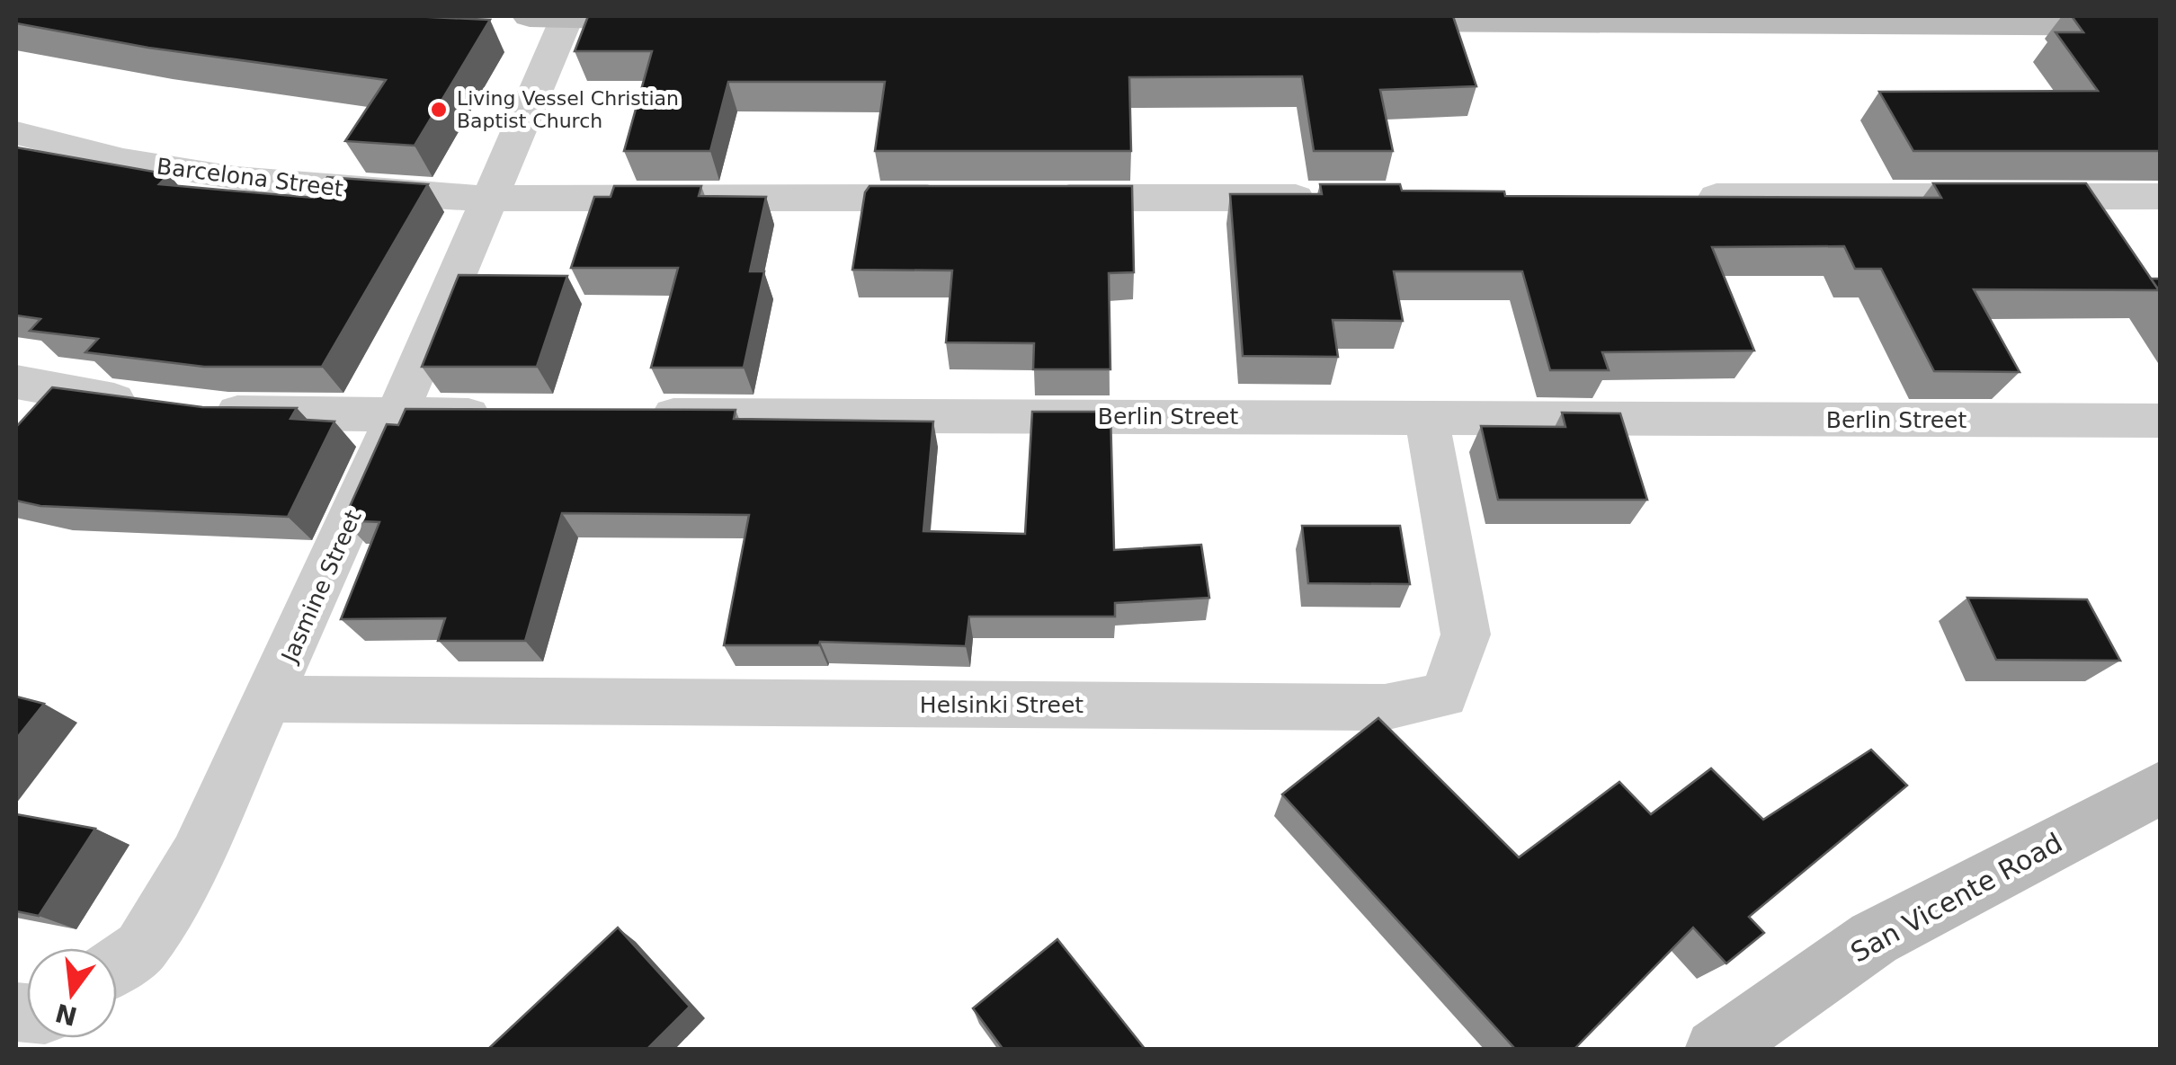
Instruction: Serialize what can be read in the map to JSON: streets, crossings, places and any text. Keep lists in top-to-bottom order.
{
  "streets": {
    "main road": ["San Vicente Road"],
    "street": [
      "Barcelona Street",
      "Berlin Street",
      "Jasmine Street",
      "Helsinki Street"
    ]
  },
  "crossings": [
    ["Barcelona Street", "Jasmine Street"],
    ["Berlin Street", "Helsinki Street"],
    ["Jasmine Street", "Helsinki Street"]
  ],
  "places": ["Living Vessel Christian Baptist Church"],
  "north": "bottom"
}
